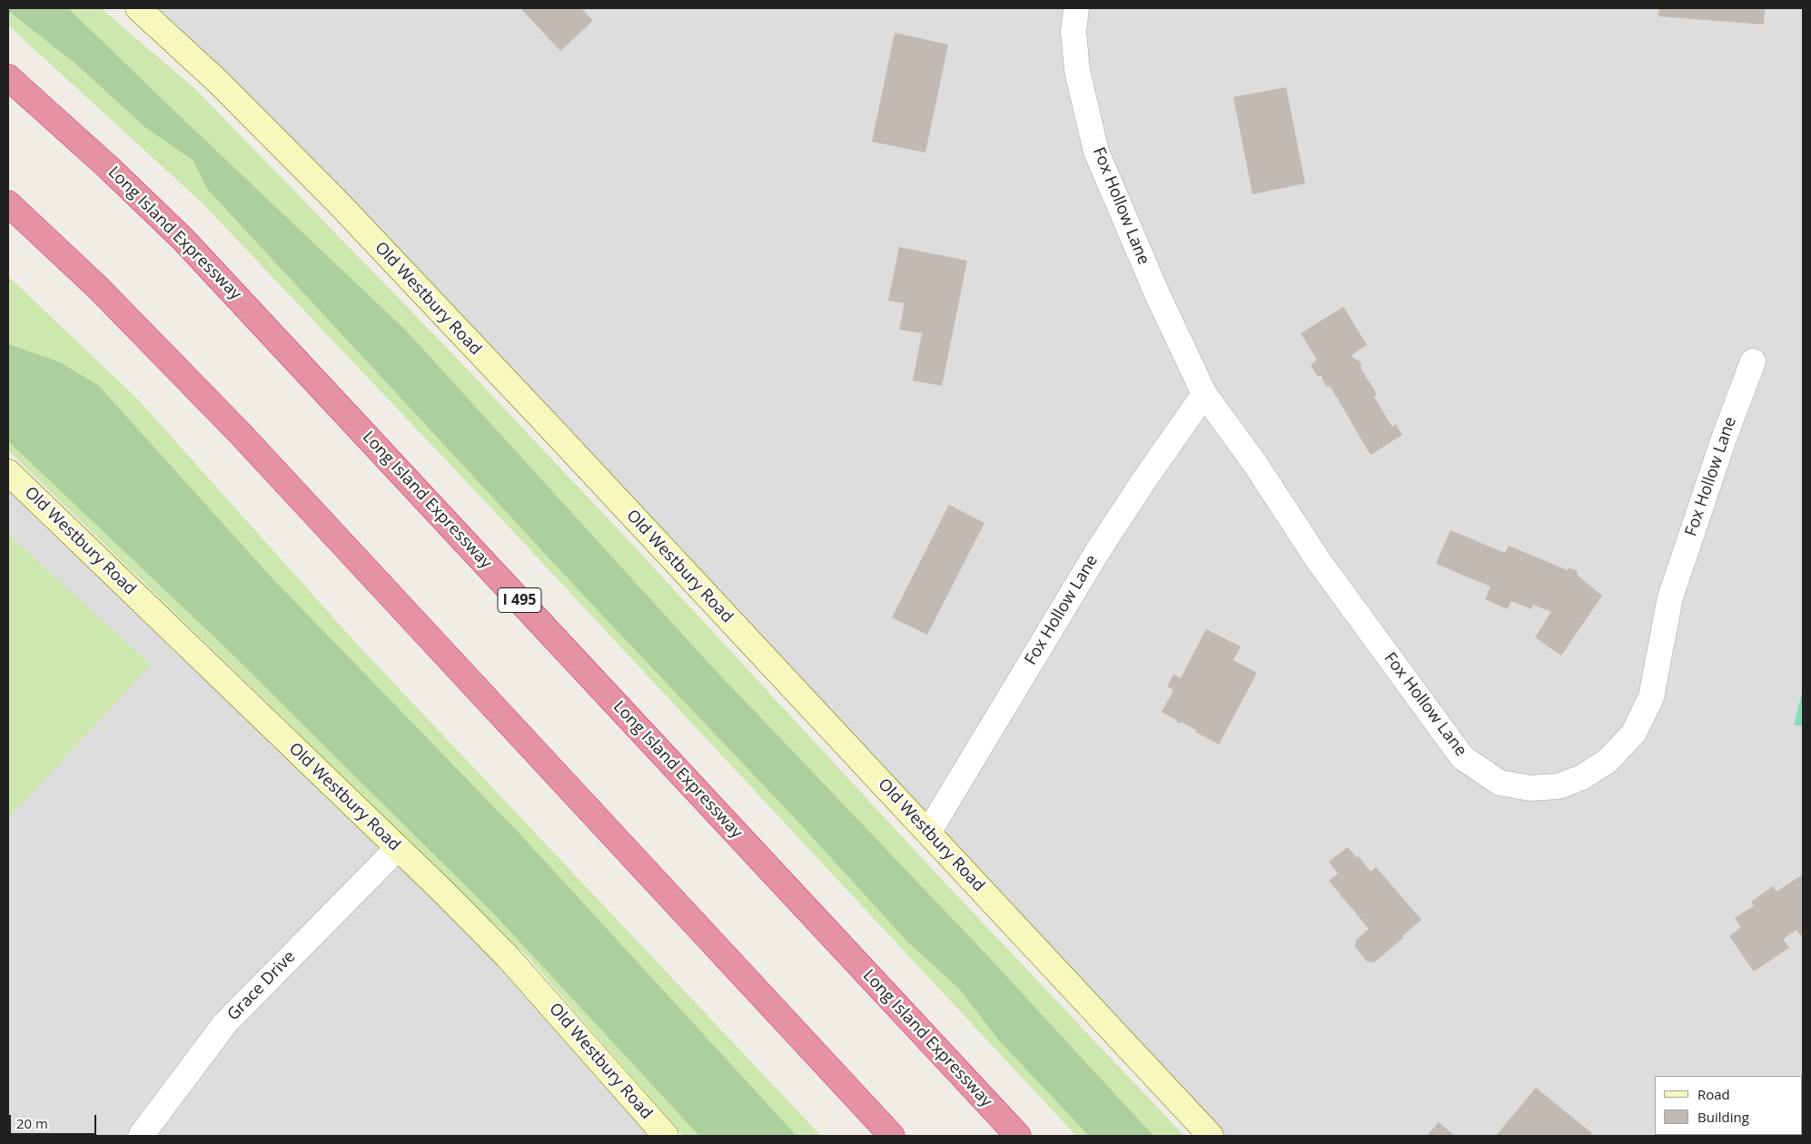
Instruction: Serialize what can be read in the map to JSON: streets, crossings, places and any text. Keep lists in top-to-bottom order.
{
  "streets": {
    "highway": ["Long Island Expressway", "I 495"],
    "main road": ["Old Westbury Road"],
    "street": ["Fox Hollow Lane", "Grace Drive"]
  },
  "crossings": [
    ["Fox Hollow Lane", "Old Westbury Road"],
    ["Old Westbury Road", "Grace Drive"]
  ],
  "legend": ["Road", "Building"],
  "scale_bar": "20 m"
}
